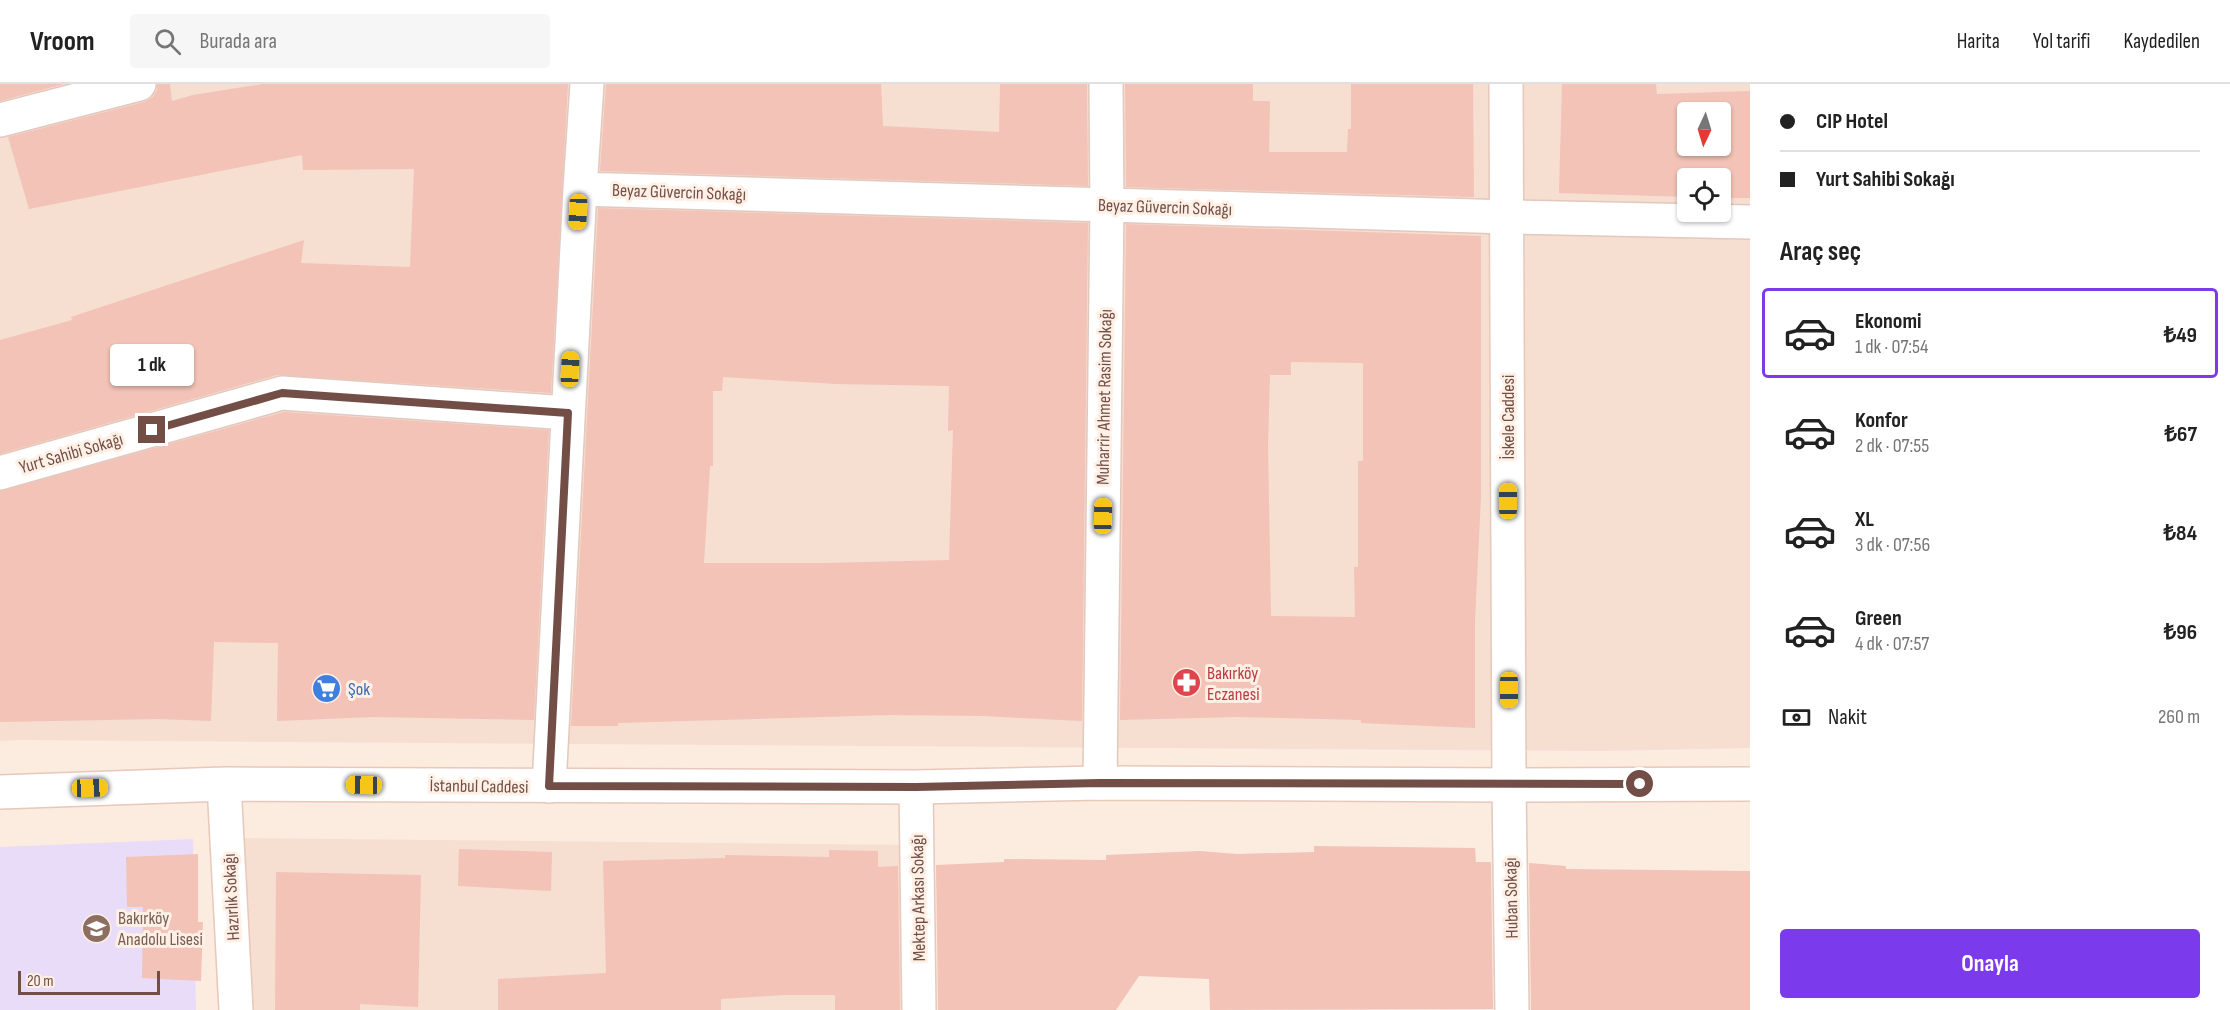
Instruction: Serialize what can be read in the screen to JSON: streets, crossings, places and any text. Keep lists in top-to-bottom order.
{
  "streets": {
    "street": [
      "Beyaz Güvercin Sokağı",
      "Muharrir Ahmet Rasim Sokağı",
      "İskele Caddesi",
      "Yurt Sahibi Sokağı",
      "İstanbul Caddesi",
      "Hazırlık Sokağı",
      "Mektep Arkası Sokağı",
      "Huban Sokağı"
    ]
  },
  "crossings": [
    ["Beyaz Güvercin Sokağı", "Muharrir Ahmet Rasim Sokağı"],
    ["Beyaz Güvercin Sokağı", "İskele Caddesi"],
    ["Muharrir Ahmet Rasim Sokağı", "İstanbul Caddesi"],
    ["İskele Caddesi", "İstanbul Caddesi"],
    ["İskele Caddesi", "Huban Sokağı"],
    ["İstanbul Caddesi", "Hazırlık Sokağı"],
    ["İstanbul Caddesi", "Mektep Arkası Sokağı"],
    ["İstanbul Caddesi", "Huban Sokağı"]
  ],
  "places": {
    "pharmacy": ["Bakırköy Eczanesi"],
    "supermarket": ["Şok"],
    "school or university": ["Bakırköy Anadolu Lisesi"]
  },
  "scale_bar": "20 m",
  "north": "bottom",
  "page": {
    "header": "Vroom",
    "search": "Burada ara",
    "nav": ["Harita", "Yol tarifi", "Kaydedilen"],
    "banner": ["CIP Hotel", "Yurt Sahibi Sokağı"],
    "heading": "Araç seç",
    "list": [
      {
        "name": "Ekonomi",
        "note": "1 dk · 07:54",
        "value": "₺49"
      },
      {
        "name": "Konfor",
        "note": "2 dk · 07:55",
        "value": "₺67"
      },
      {
        "name": "XL",
        "note": "3 dk · 07:56",
        "value": "₺84"
      },
      {
        "name": "Green",
        "note": "4 dk · 07:57",
        "value": "₺96"
      }
    ],
    "bubble": "1 dk",
    "pay": ["Nakit", "260 m"],
    "buttons": "Onayla",
    "scale": "20 m"
  }
}
